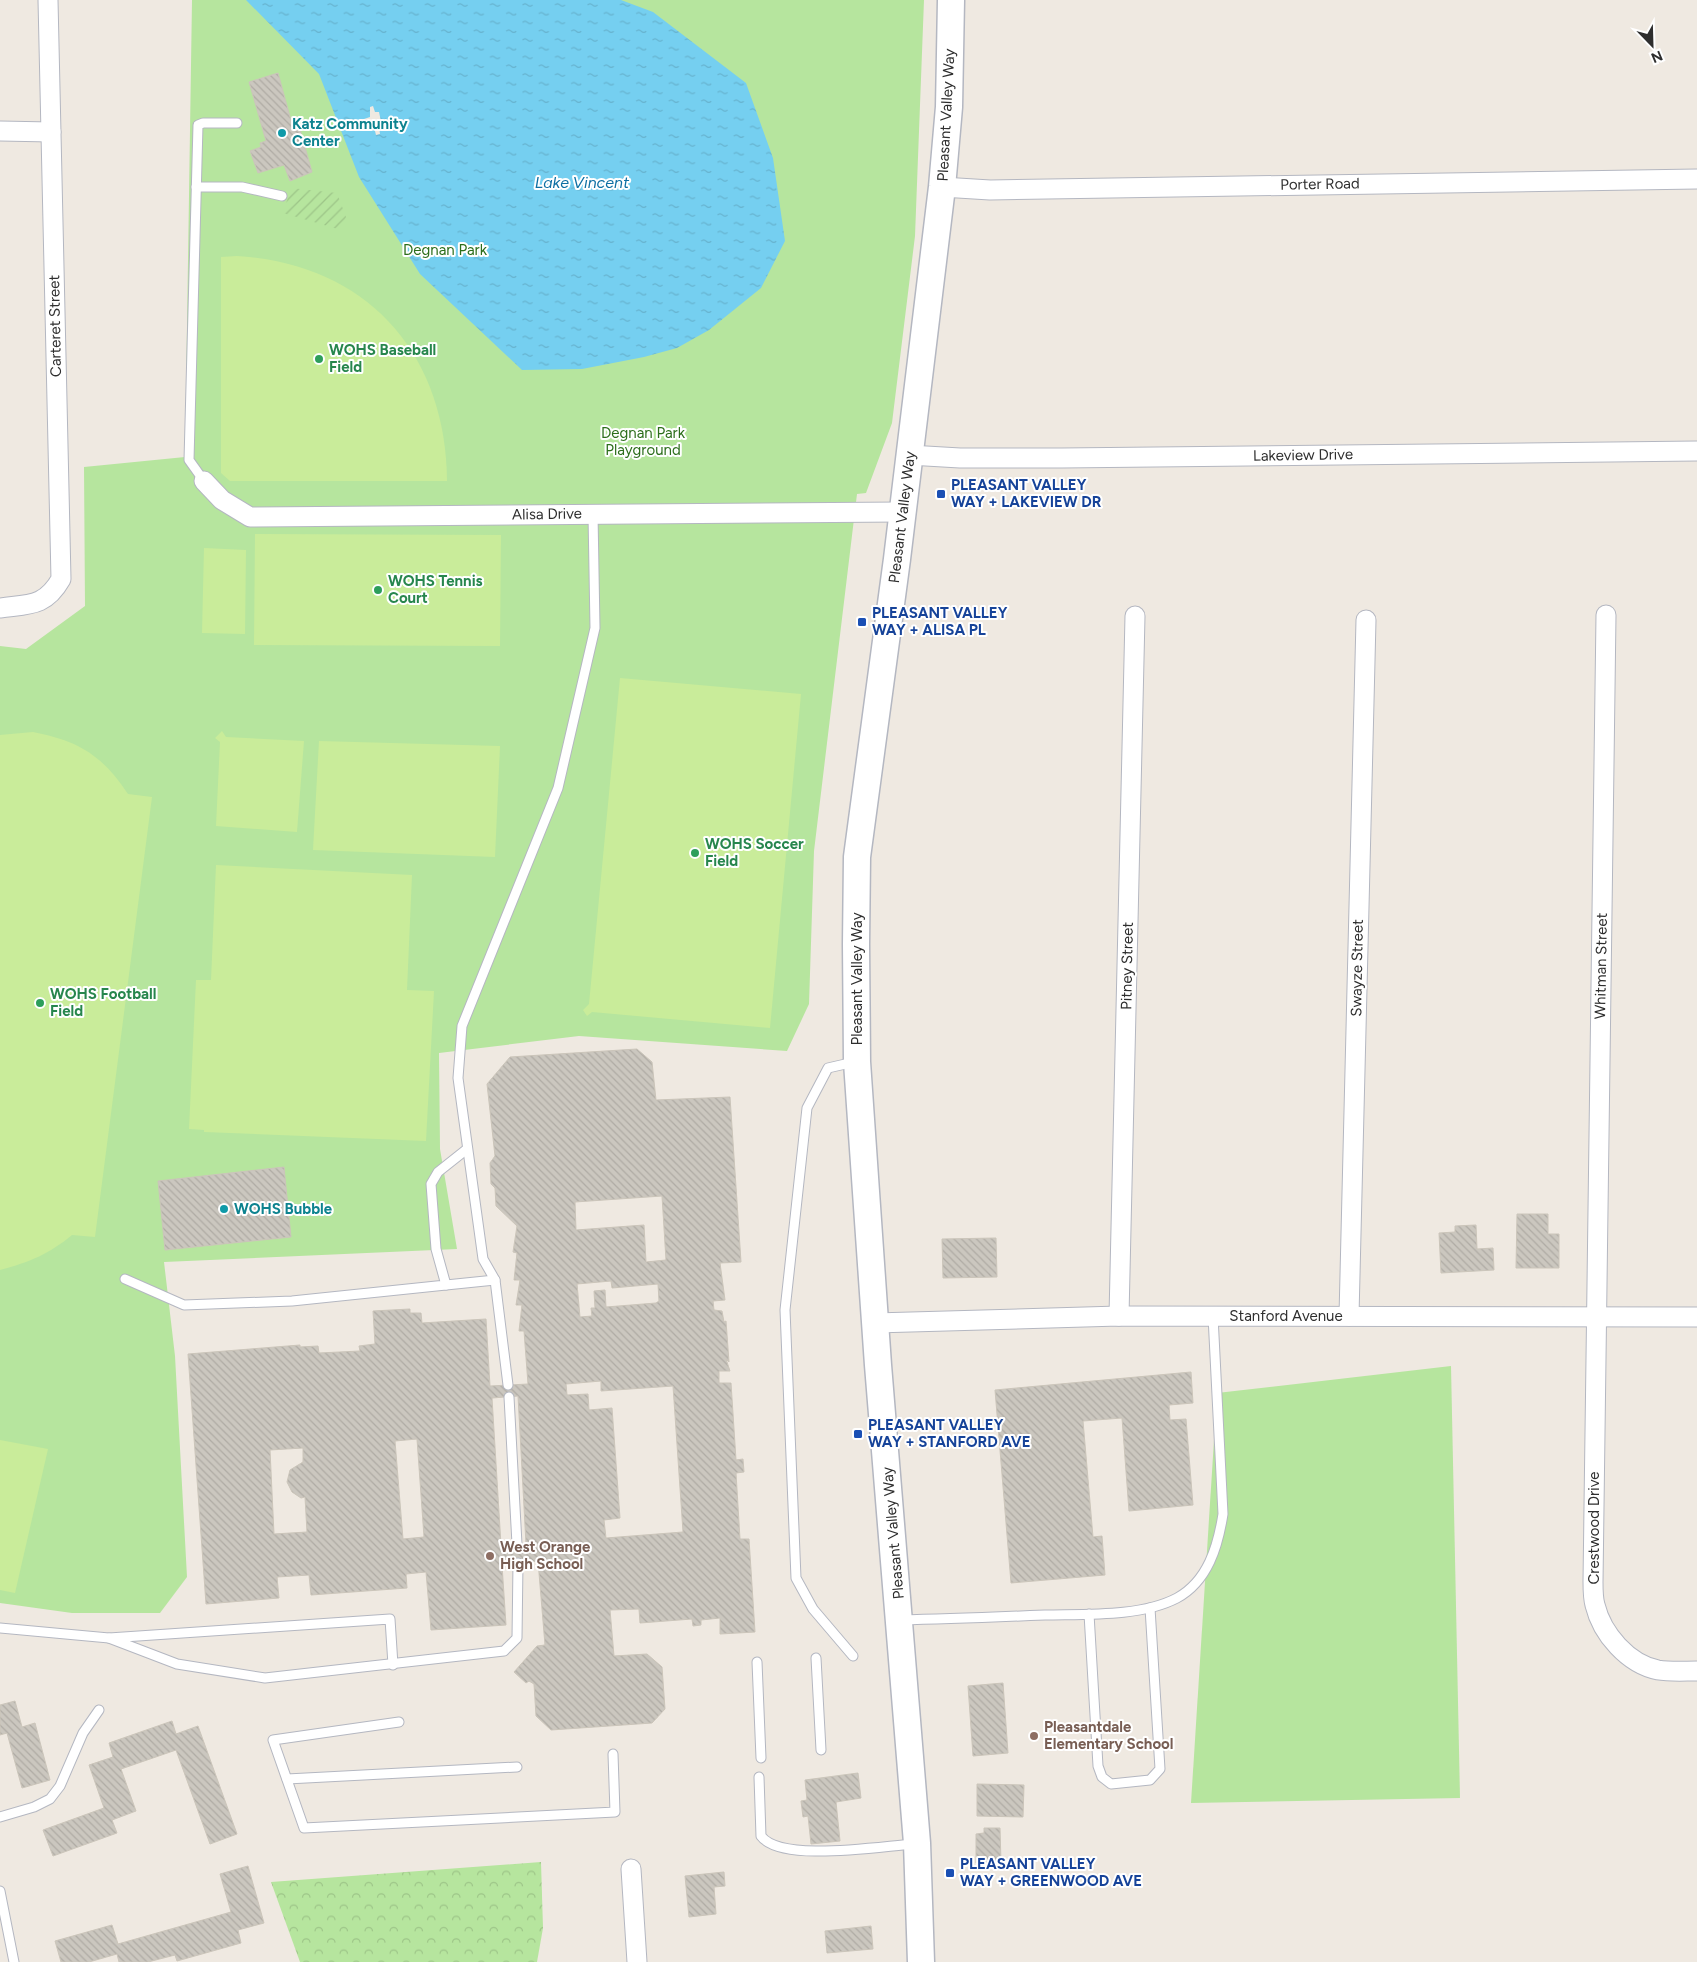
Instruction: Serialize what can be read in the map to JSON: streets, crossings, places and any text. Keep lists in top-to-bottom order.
{
  "streets": {
    "main road": ["Pleasant Valley Way"],
    "street": [
      "Porter Road",
      "Carteret Street",
      "Lakeview Drive",
      "Alisa Drive",
      "Pitney Street",
      "Whitman Street",
      "Swayze Street",
      "Stanford Avenue",
      "Crestwood Drive"
    ]
  },
  "crossings": [
    ["Pleasant Valley Way", "Porter Road"],
    ["Pleasant Valley Way", "Lakeview Drive"],
    ["Pleasant Valley Way", "Alisa Drive"],
    ["Pleasant Valley Way", "Stanford Avenue"],
    ["Pitney Street", "Stanford Avenue"],
    ["Whitman Street", "Stanford Avenue"],
    ["Whitman Street", "Crestwood Drive"],
    ["Swayze Street", "Stanford Avenue"],
    ["Stanford Avenue", "Crestwood Drive"]
  ],
  "water": ["Lake Vincent"],
  "parks": ["Degnan Park", "Degnan Park Playground"],
  "places": {
    "other": [
      "Katz Community Center",
      "WOHS Baseball Field",
      "WOHS Tennis Court",
      "WOHS Soccer Field",
      "WOHS Football Field",
      "WOHS Bubble",
      "West Orange High School",
      "Pleasantdale Elementary School"
    ],
    "transit": [
      "PLEASANT VALLEY WAY + LAKEVIEW DR",
      "PLEASANT VALLEY WAY + ALISA PL",
      "PLEASANT VALLEY WAY + STANFORD AVE",
      "PLEASANT VALLEY WAY + GREENWOOD AVE"
    ]
  },
  "north": "bottom right"
}
